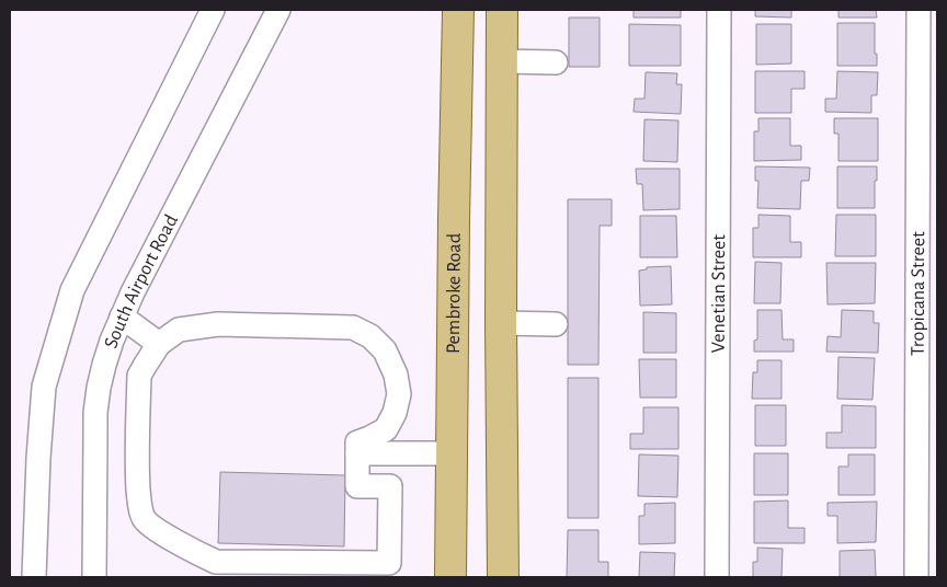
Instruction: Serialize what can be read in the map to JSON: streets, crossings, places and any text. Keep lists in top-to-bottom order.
{
  "streets": {
    "main road": ["Pembroke Road"],
    "street": ["South Airport Road", "Venetian Street", "Tropicana Street"]
  }
}
